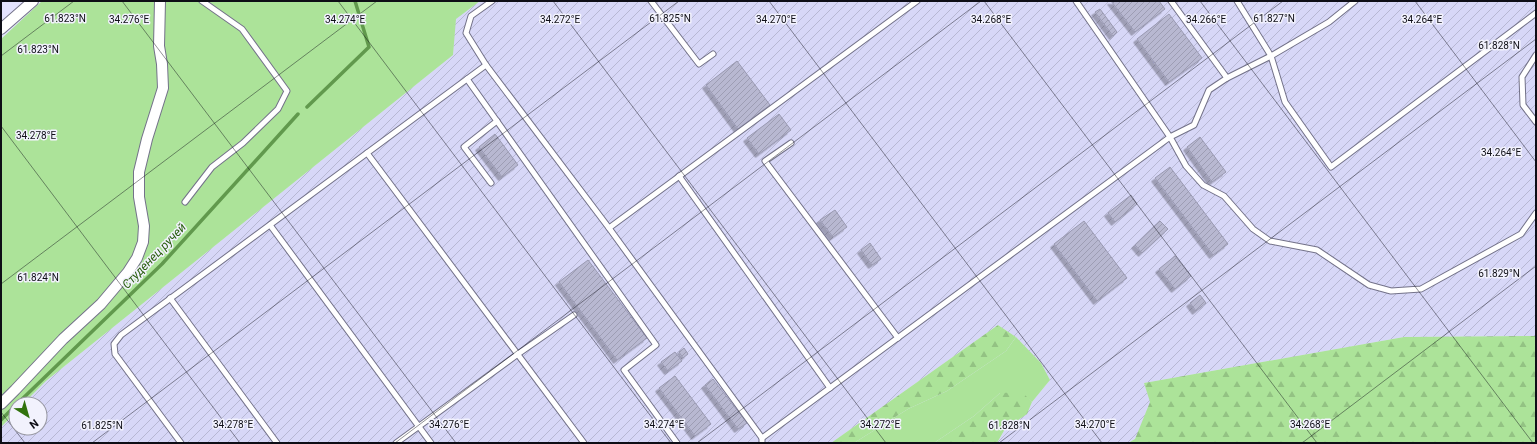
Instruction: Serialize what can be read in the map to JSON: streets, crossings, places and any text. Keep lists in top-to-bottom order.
{
  "water": ["Студенец ручей"],
  "north": "bottom right",
  "coordinates": [
    "61.823°N",
    "61.825°N",
    "61.827°N",
    "34.274°E",
    "34.272°E",
    "34.268°E",
    "34.266°E",
    "34.264°E",
    "34.276°E",
    "34.270°E",
    "61.828°N",
    "34.278°E",
    "61.829°N",
    "61.824°N"
  ]
}
